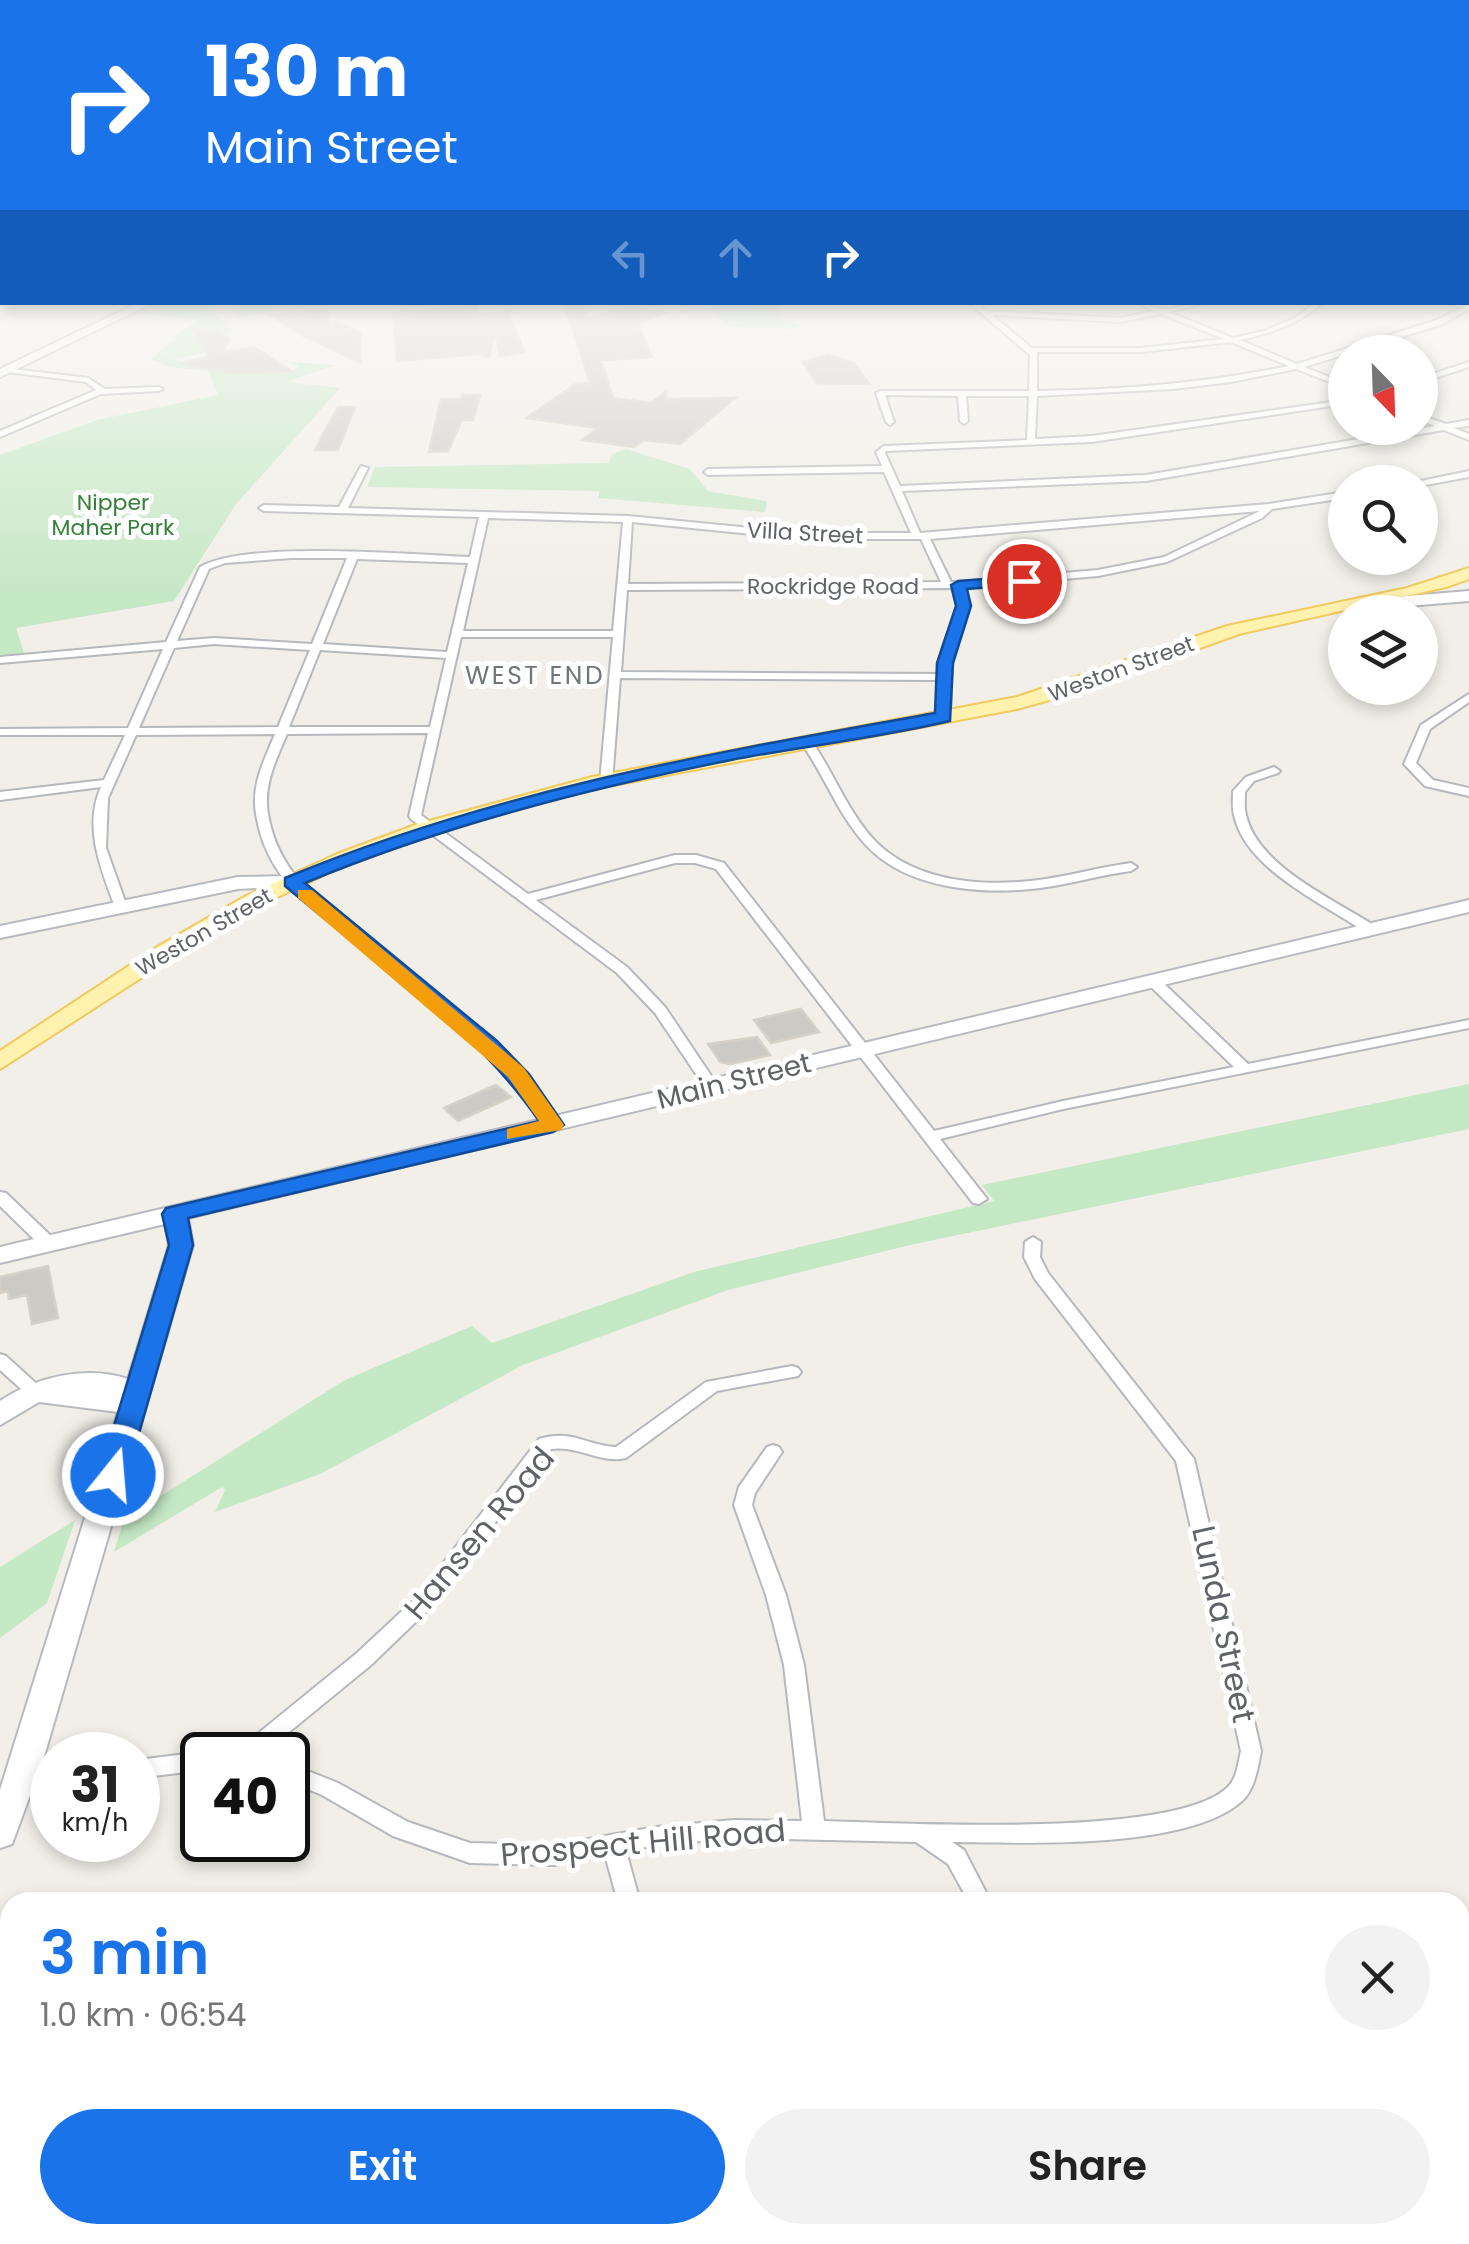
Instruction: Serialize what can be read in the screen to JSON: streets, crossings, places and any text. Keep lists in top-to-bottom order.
{
  "streets": {
    "main road": ["Weston Street", "Main Street"],
    "street": [
      "Villa Street",
      "Rockridge Road",
      "Hansen Road",
      "Lunda Street",
      "Prospect Hill Road"
    ]
  },
  "crossings": [
    ["Villa Street", "Rockridge Road"],
    ["Lunda Street", "Prospect Hill Road"]
  ],
  "districts": ["WEST END"],
  "parks": ["Nipper Maher Park"],
  "north": "bottom right",
  "page": {
    "turn": ["130 m", "Main Street"],
    "speed": "31 km/h",
    "limit": "40",
    "heading": ["3 min", "1.0 km · 06:54"],
    "buttons": ["Exit", "Share"]
  }
}
